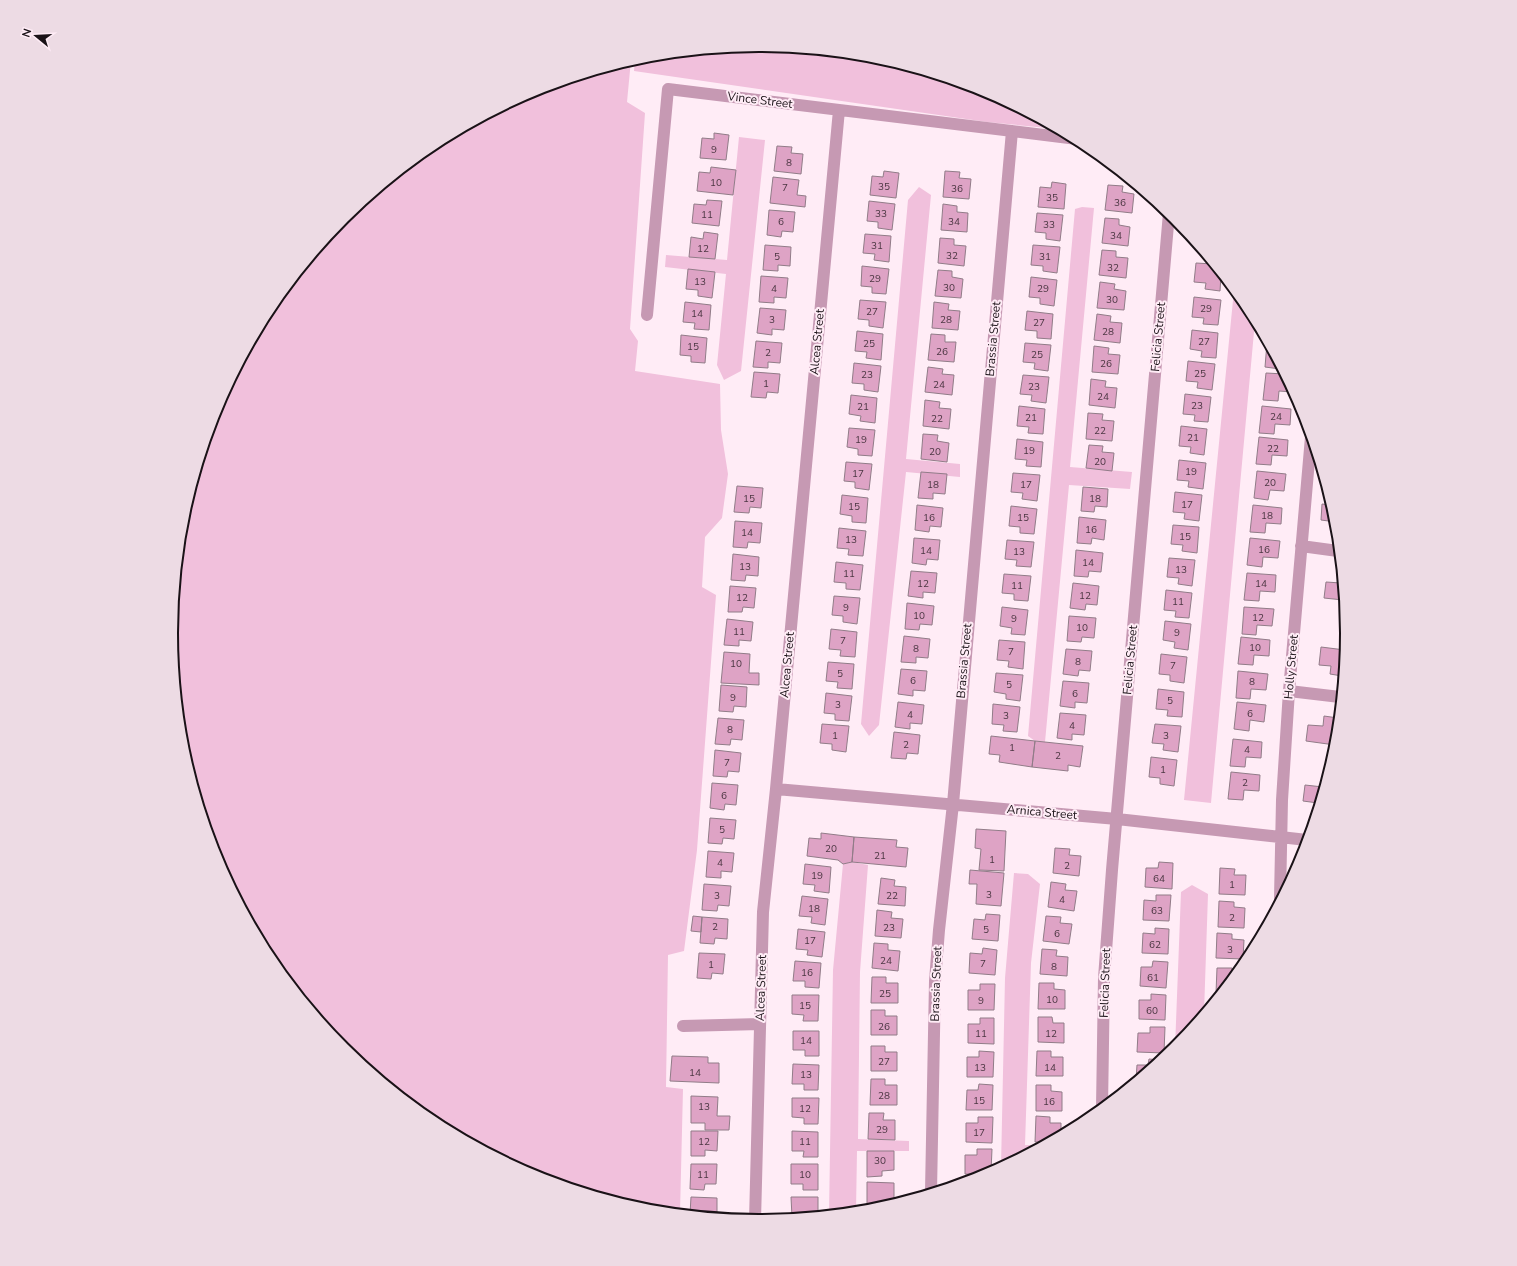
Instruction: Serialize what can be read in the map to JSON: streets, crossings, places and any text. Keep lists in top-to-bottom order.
{
  "streets": {
    "street": [
      "Vince Street",
      "Felicia Street",
      "Brassia Street",
      "Alcea Street",
      "Holly Street",
      "Arnica Street"
    ]
  },
  "crossings": [
    ["Vince Street", "Brassia Street"],
    ["Vince Street", "Alcea Street"],
    ["Felicia Street", "Arnica Street"],
    ["Brassia Street", "Arnica Street"],
    ["Alcea Street", "Arnica Street"],
    ["Holly Street", "Arnica Street"]
  ],
  "house_numbers": [
    "9",
    "8",
    "10",
    "35",
    "7",
    "36",
    "35",
    "36",
    "33",
    "11",
    "6",
    "34",
    "33",
    "34",
    "31",
    "12",
    "32",
    "5",
    "31",
    "32",
    "29",
    "13",
    "30",
    "4",
    "29",
    "30",
    "29",
    "27",
    "14",
    "3",
    "28",
    "27",
    "28",
    "27",
    "25",
    "15",
    "26",
    "2",
    "25",
    "26",
    "25",
    "23",
    "1",
    "24",
    "23",
    "24",
    "23",
    "21",
    "24",
    "21",
    "22",
    "22",
    "21",
    "19",
    "22",
    "19",
    "20",
    "20",
    "19",
    "17",
    "20",
    "18",
    "17",
    "15",
    "18",
    "17",
    "15",
    "18",
    "16",
    "15",
    "16",
    "14",
    "15",
    "13",
    "16",
    "14",
    "13",
    "14",
    "13",
    "13",
    "11",
    "12",
    "14",
    "11",
    "12",
    "12",
    "11",
    "9",
    "10",
    "12",
    "9",
    "10",
    "11",
    "9",
    "7",
    "10",
    "8",
    "7",
    "8",
    "10",
    "7",
    "5",
    "6",
    "8",
    "5",
    "6",
    "9",
    "5",
    "3",
    "6",
    "4",
    "3",
    "4",
    "8",
    "1",
    "3",
    "2",
    "1",
    "4",
    "2",
    "7",
    "1",
    "2",
    "6",
    "5",
    "20",
    "21",
    "1",
    "4",
    "2",
    "19",
    "64",
    "1",
    "3",
    "3",
    "22",
    "4",
    "18",
    "63",
    "2",
    "2",
    "23",
    "5",
    "6",
    "17",
    "62",
    "3",
    "24",
    "7",
    "1",
    "8",
    "16",
    "61",
    "25",
    "10",
    "9",
    "15",
    "60",
    "26",
    "11",
    "12",
    "14",
    "27",
    "13",
    "14",
    "14",
    "13",
    "28",
    "15",
    "16",
    "13",
    "12",
    "29",
    "17",
    "12",
    "11",
    "30",
    "11",
    "10"
  ],
  "north": "left"
}
